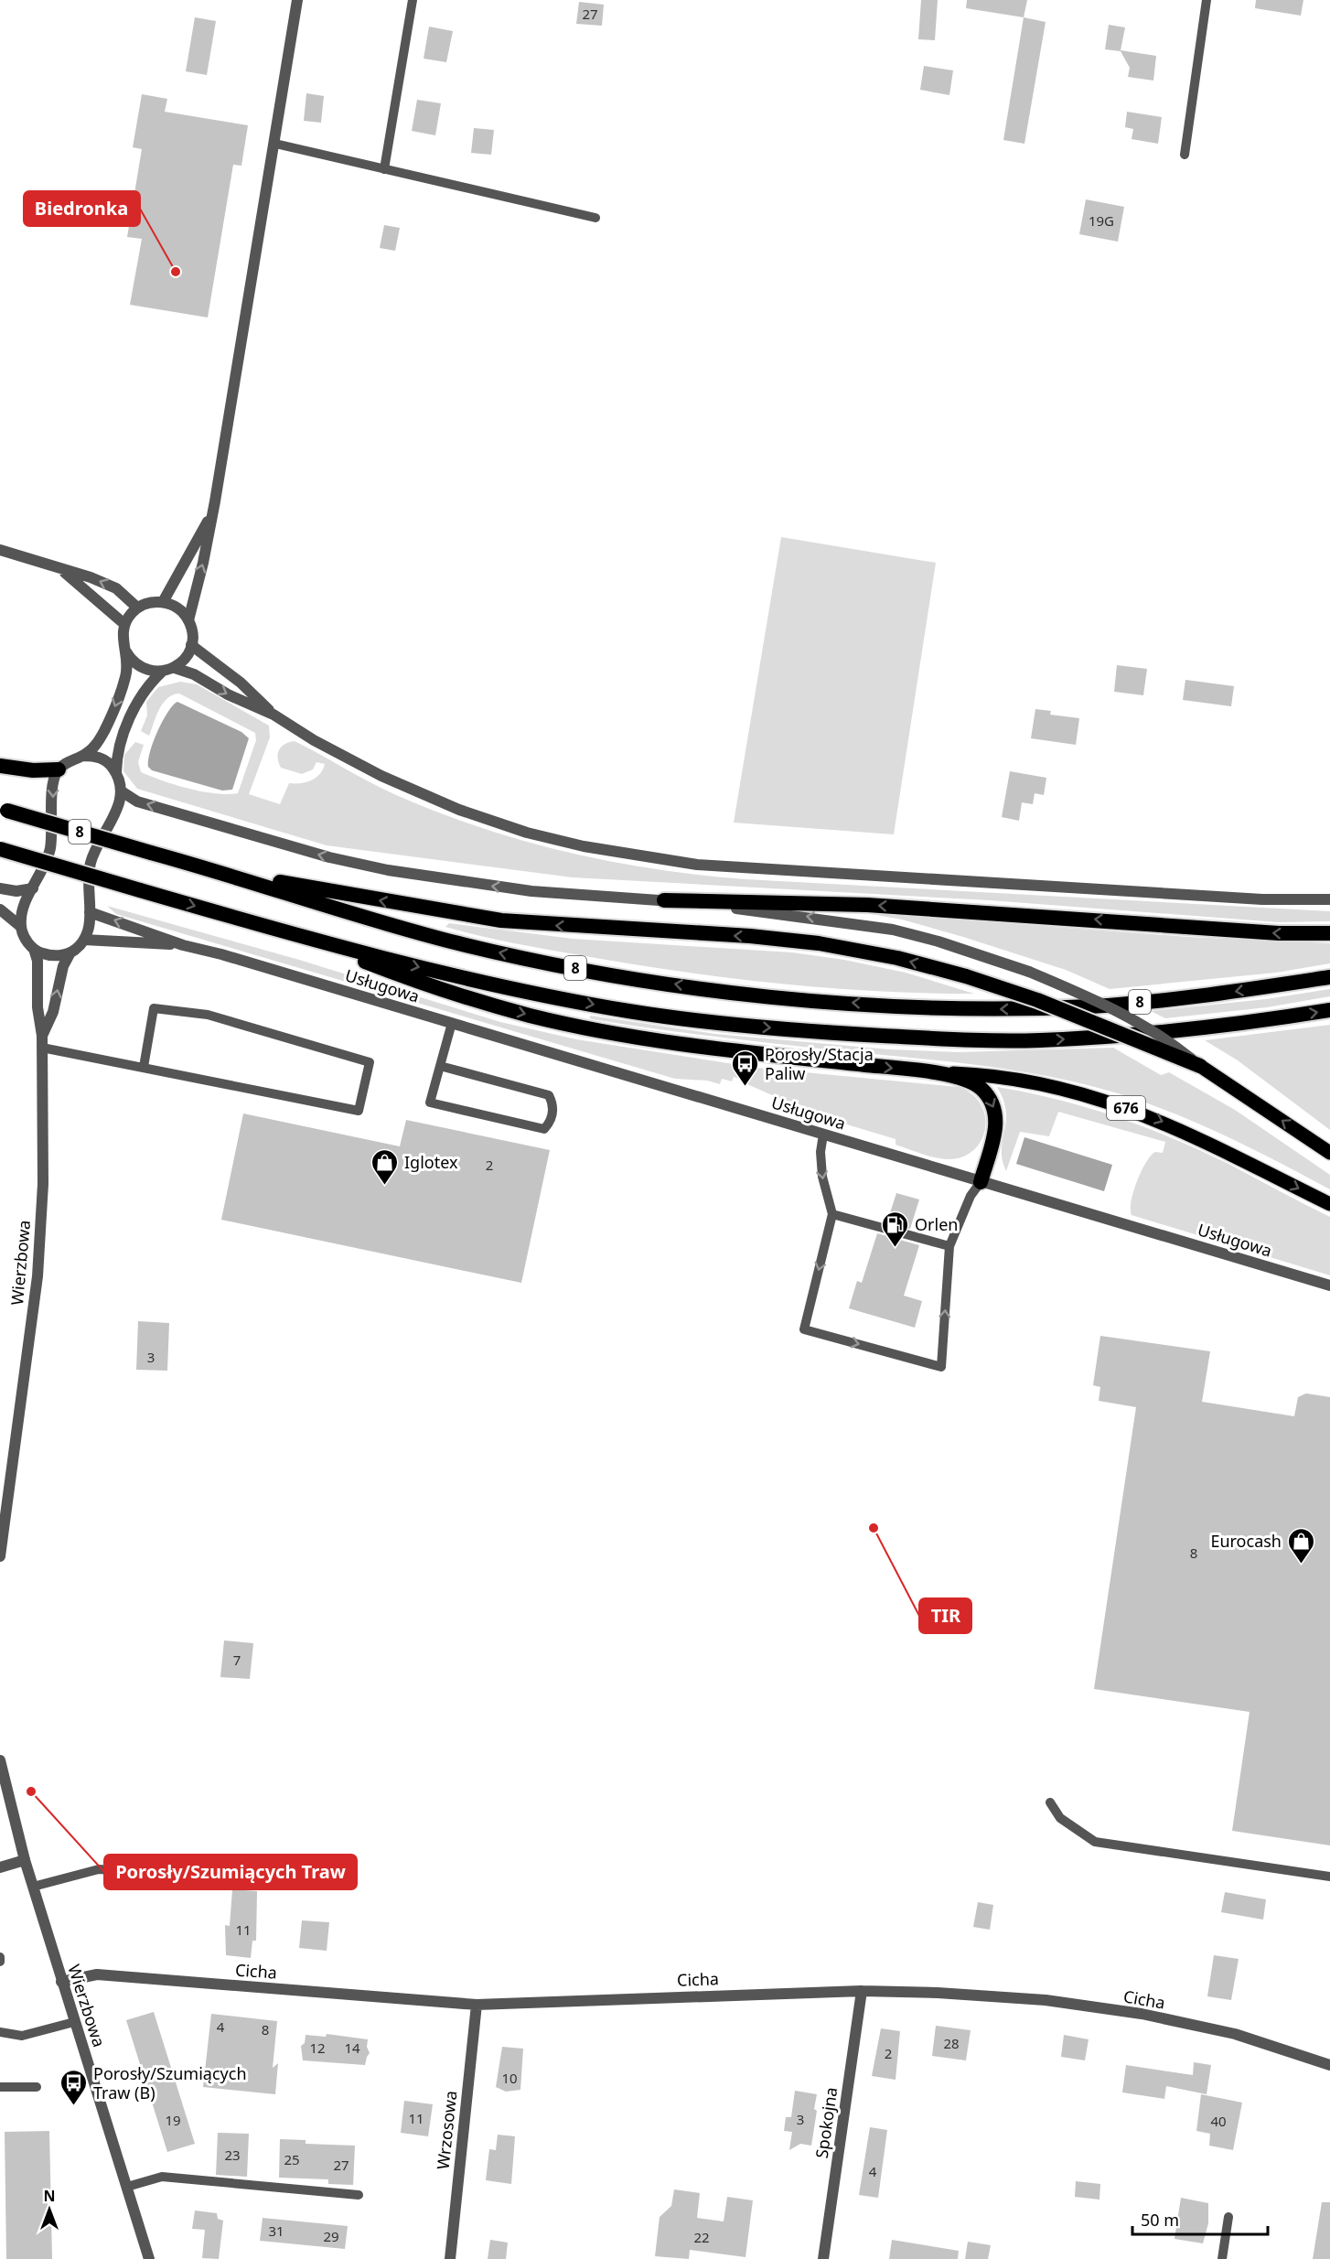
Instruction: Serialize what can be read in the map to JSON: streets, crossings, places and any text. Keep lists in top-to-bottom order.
{
  "streets": {
    "highway": ["8"],
    "main road": ["676"],
    "street": [
      "Usługowa",
      "Wierzbowa",
      "Cicha",
      "Spokojna",
      "Wrzosowa"
    ]
  },
  "crossings": [
    ["Wierzbowa", "Cicha"],
    ["Cicha", "Spokojna"],
    ["Cicha", "Wrzosowa"]
  ],
  "places": {
    "other": ["Biedronka", "TIR", "Porosły/Szumiących Traw"],
    "bus stop": ["Porosły/Stacja Paliw", "Porosły/Szumiących Traw (B)"],
    "shop": ["Iglotex", "Eurocash"],
    "fuel station": ["Orlen"]
  },
  "house_numbers": [
    "27",
    "19G",
    "2",
    "3",
    "8",
    "7",
    "11",
    "4",
    "8",
    "28",
    "12",
    "14",
    "2",
    "10",
    "11",
    "3",
    "19",
    "40",
    "23",
    "25",
    "27",
    "4",
    "31",
    "29",
    "22"
  ],
  "scale_bar": "50 m",
  "north": "top"
}
